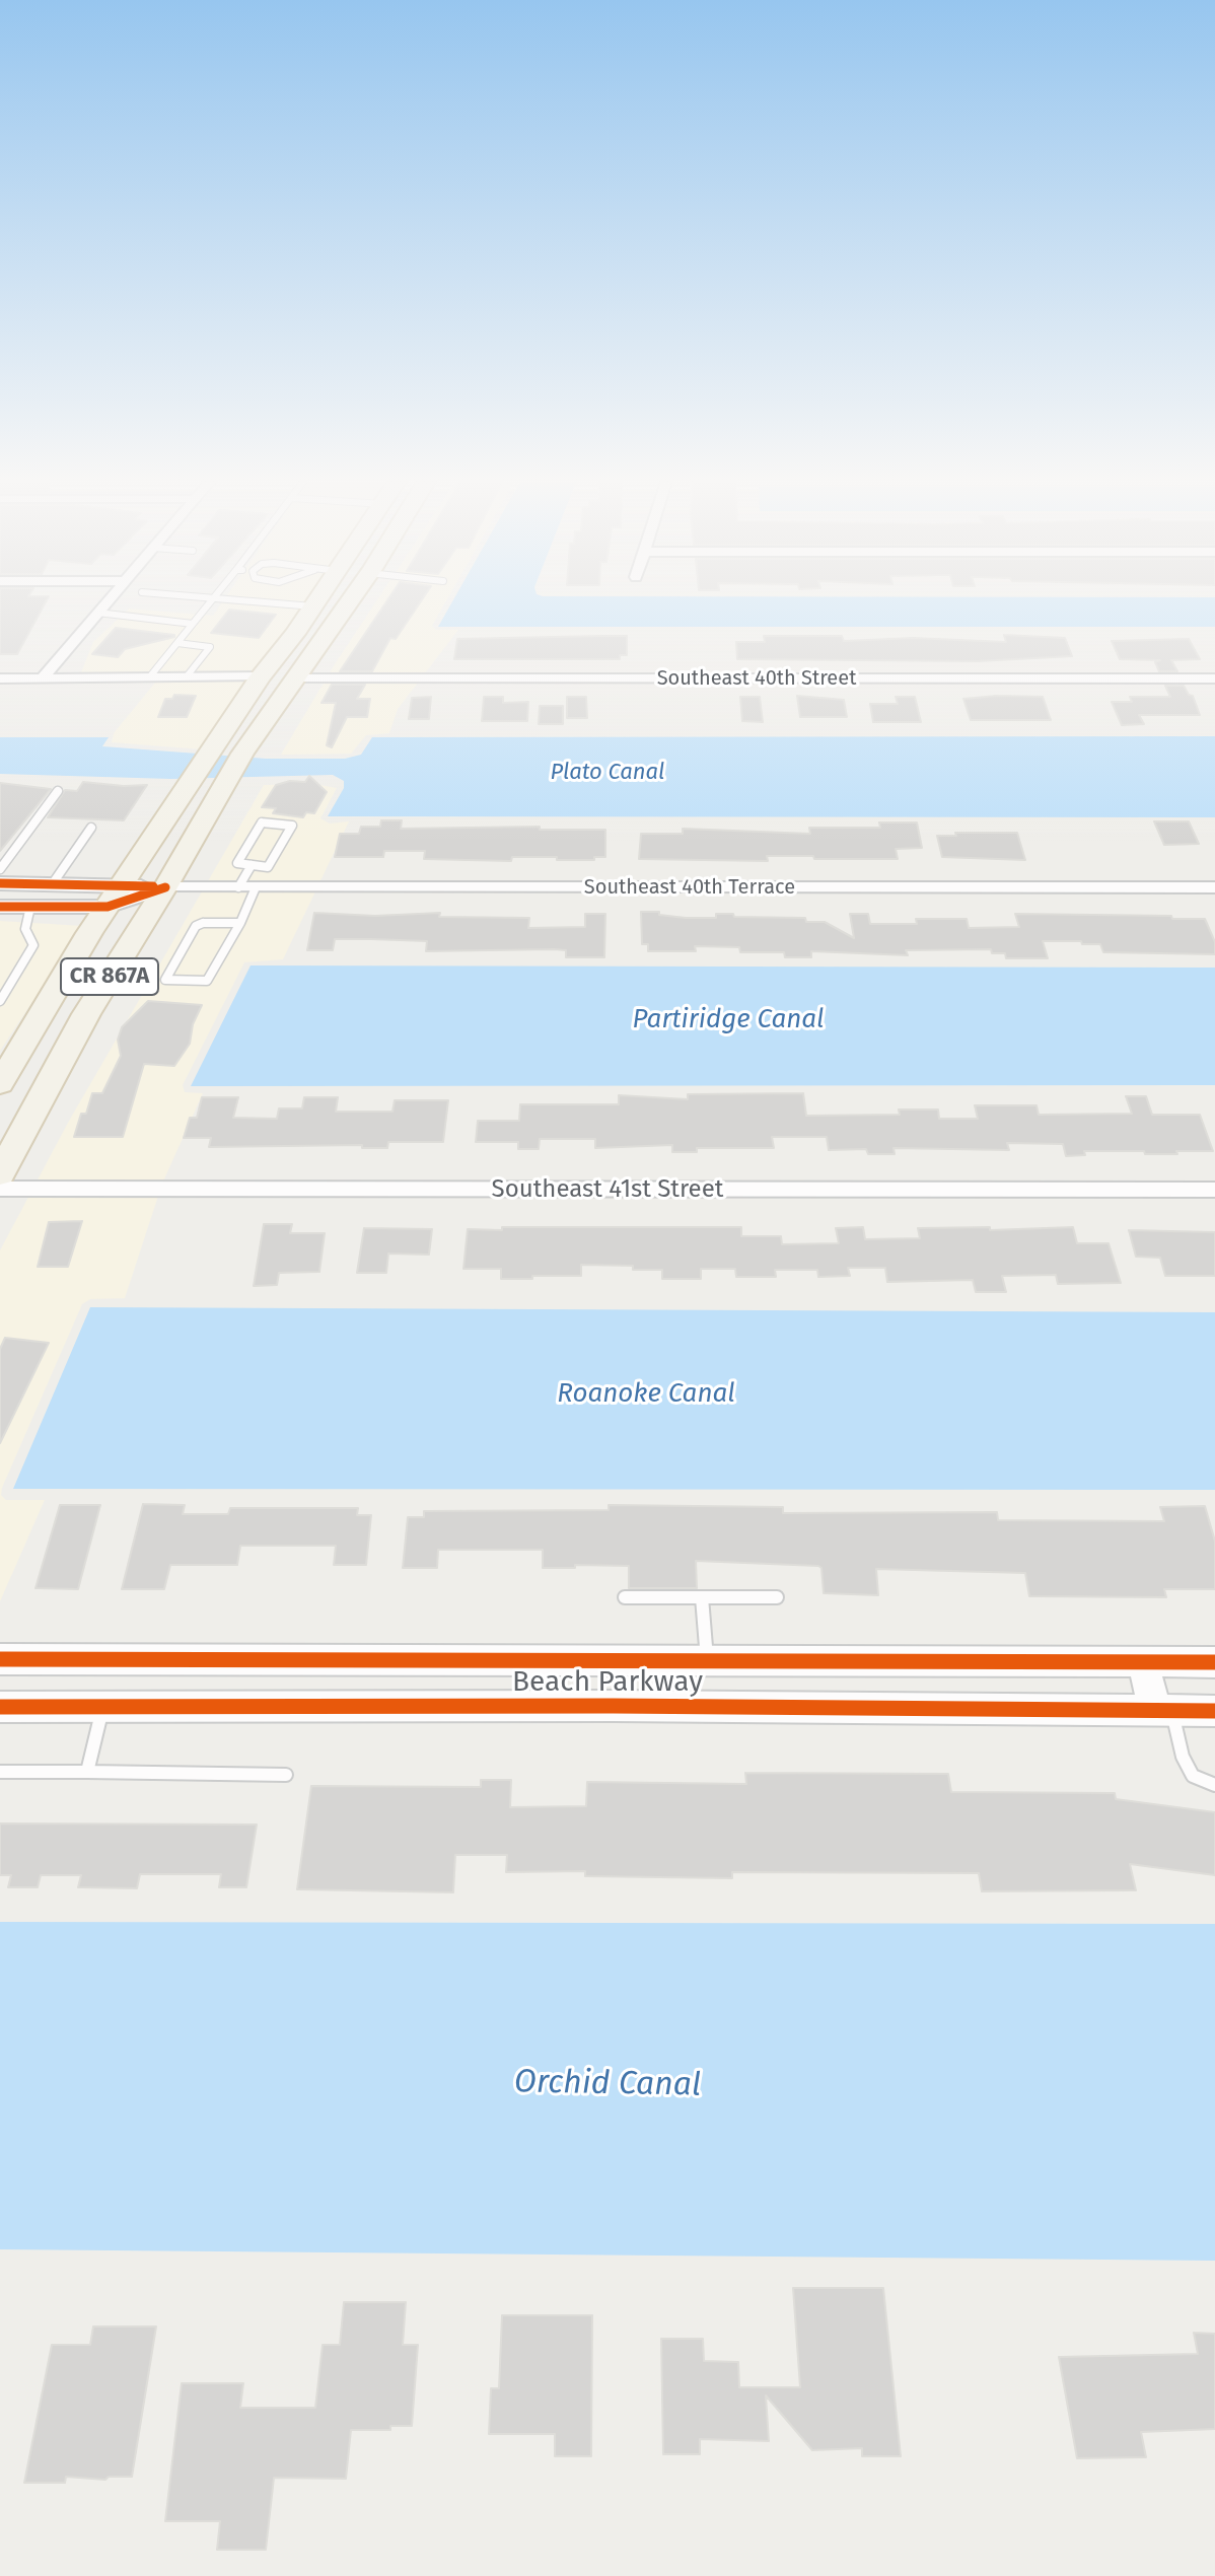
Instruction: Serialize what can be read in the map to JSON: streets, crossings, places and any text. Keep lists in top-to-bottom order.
{
  "streets": {
    "main road": ["CR 867A"],
    "street": [
      "Southeast 40th Street",
      "Southeast 40th Terrace",
      "Southeast 41st Street",
      "Beach Parkway"
    ]
  },
  "crossings": [
    ["Southeast 40th Street", "CR 867A"],
    ["Southeast 40th Terrace", "CR 867A"]
  ],
  "water": [
    "Plato Canal",
    "Partiridge Canal",
    "Roanoke Canal",
    "Orchid Canal"
  ]
}
